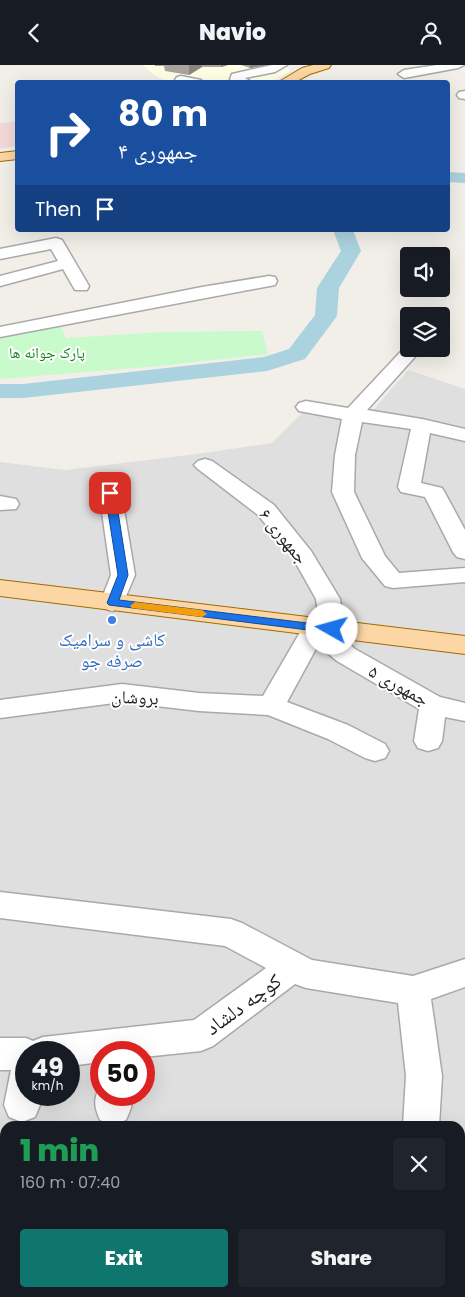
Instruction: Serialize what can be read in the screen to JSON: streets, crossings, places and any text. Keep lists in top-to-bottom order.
{
  "streets": {
    "street": ["جمهوری ۵", "بروشان", "کوچه دلشاد"],
    "lane": ["جمهوری ۶"]
  },
  "crossings": [
    ["جمهوری ۶", "جمهوری ۵"]
  ],
  "parks": ["پارک جوانه ها"],
  "places": ["کاشی و سرامیک صرفه جو"],
  "page": {
    "header": "Navio",
    "turn": ["80 m", "جمهوری ۴"],
    "then": "Then",
    "speed": "49 km/h",
    "limit": "50",
    "heading": ["1 min", "160 m · 07:40"],
    "buttons": ["Exit", "Share"]
  }
}
